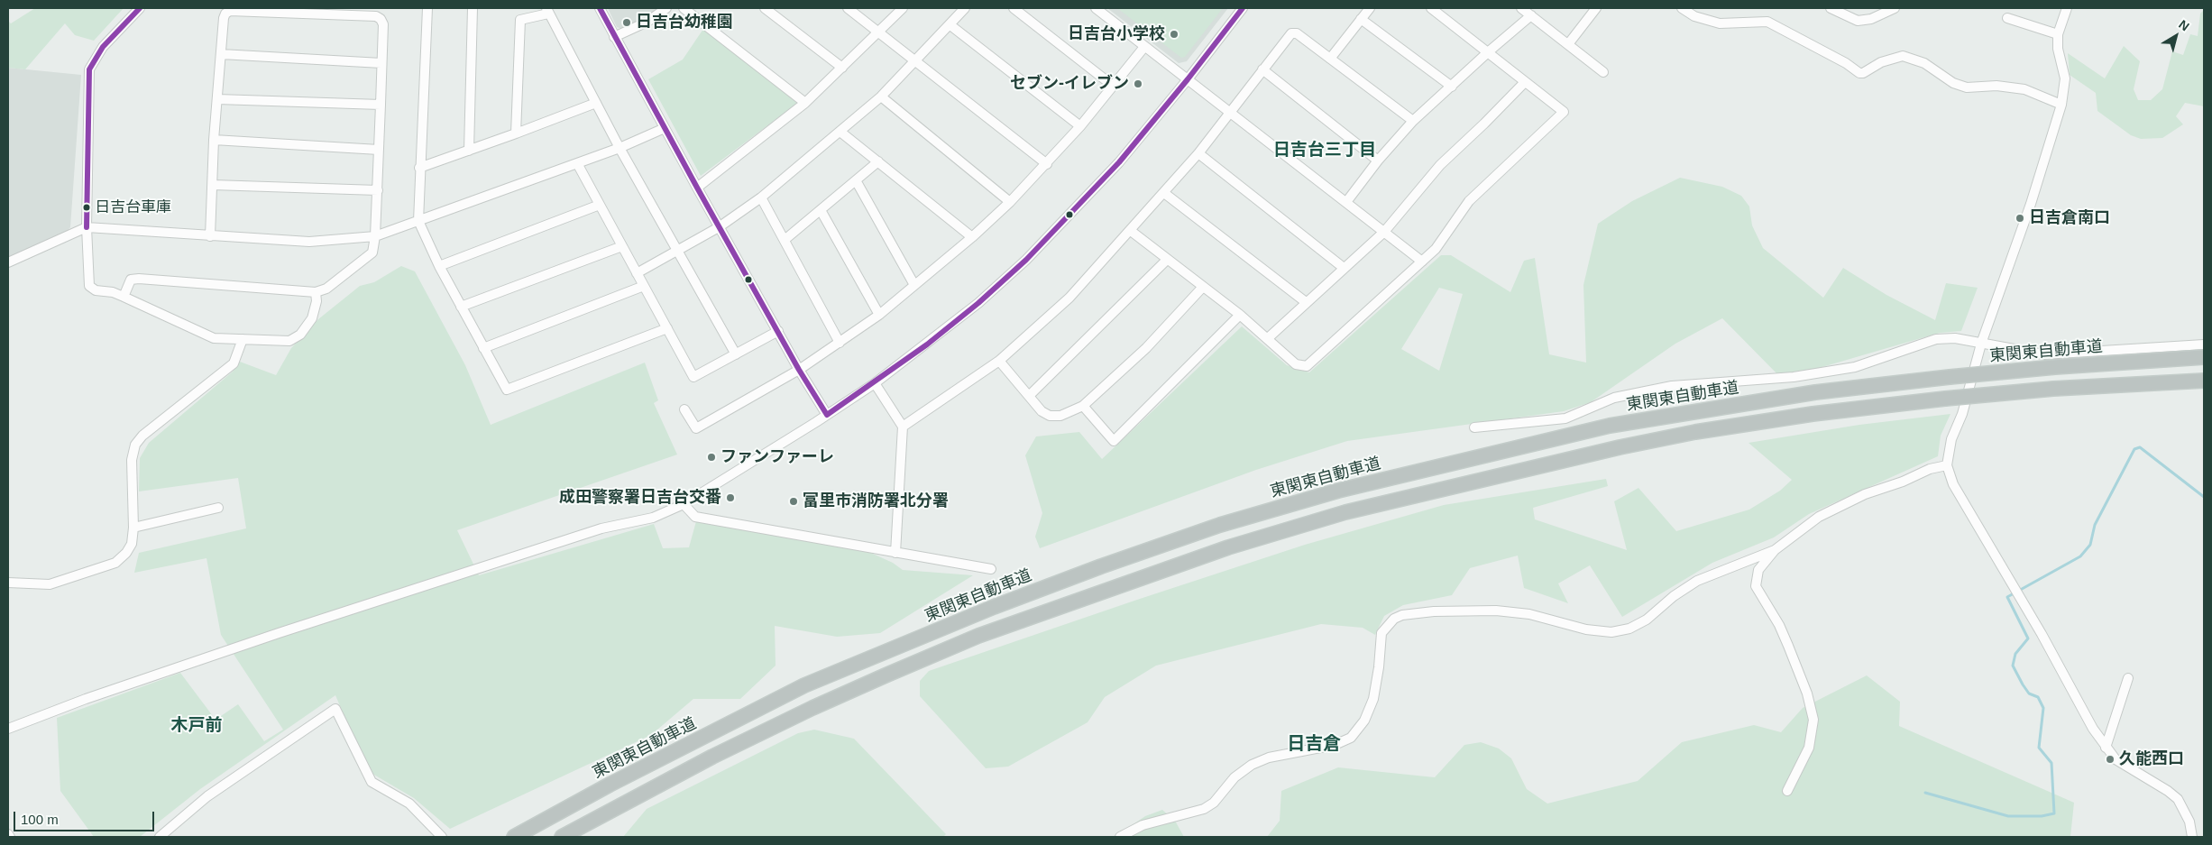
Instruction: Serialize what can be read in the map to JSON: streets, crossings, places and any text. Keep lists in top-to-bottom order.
{
  "streets": {
    "highway": ["東関東自動車道"]
  },
  "districts": ["日吉台三丁目", "木戸前", "日吉倉"],
  "places": [
    "日吉台幼稚園",
    "日吉台小学校",
    "セブン-イレブン",
    "日吉台車庫",
    "日吉倉南口",
    "ファンファーレ",
    "成田警察署日吉台交番",
    "富里市消防署北分署",
    "久能西口"
  ],
  "scale_bar": "100 m",
  "north": "top right"
}
